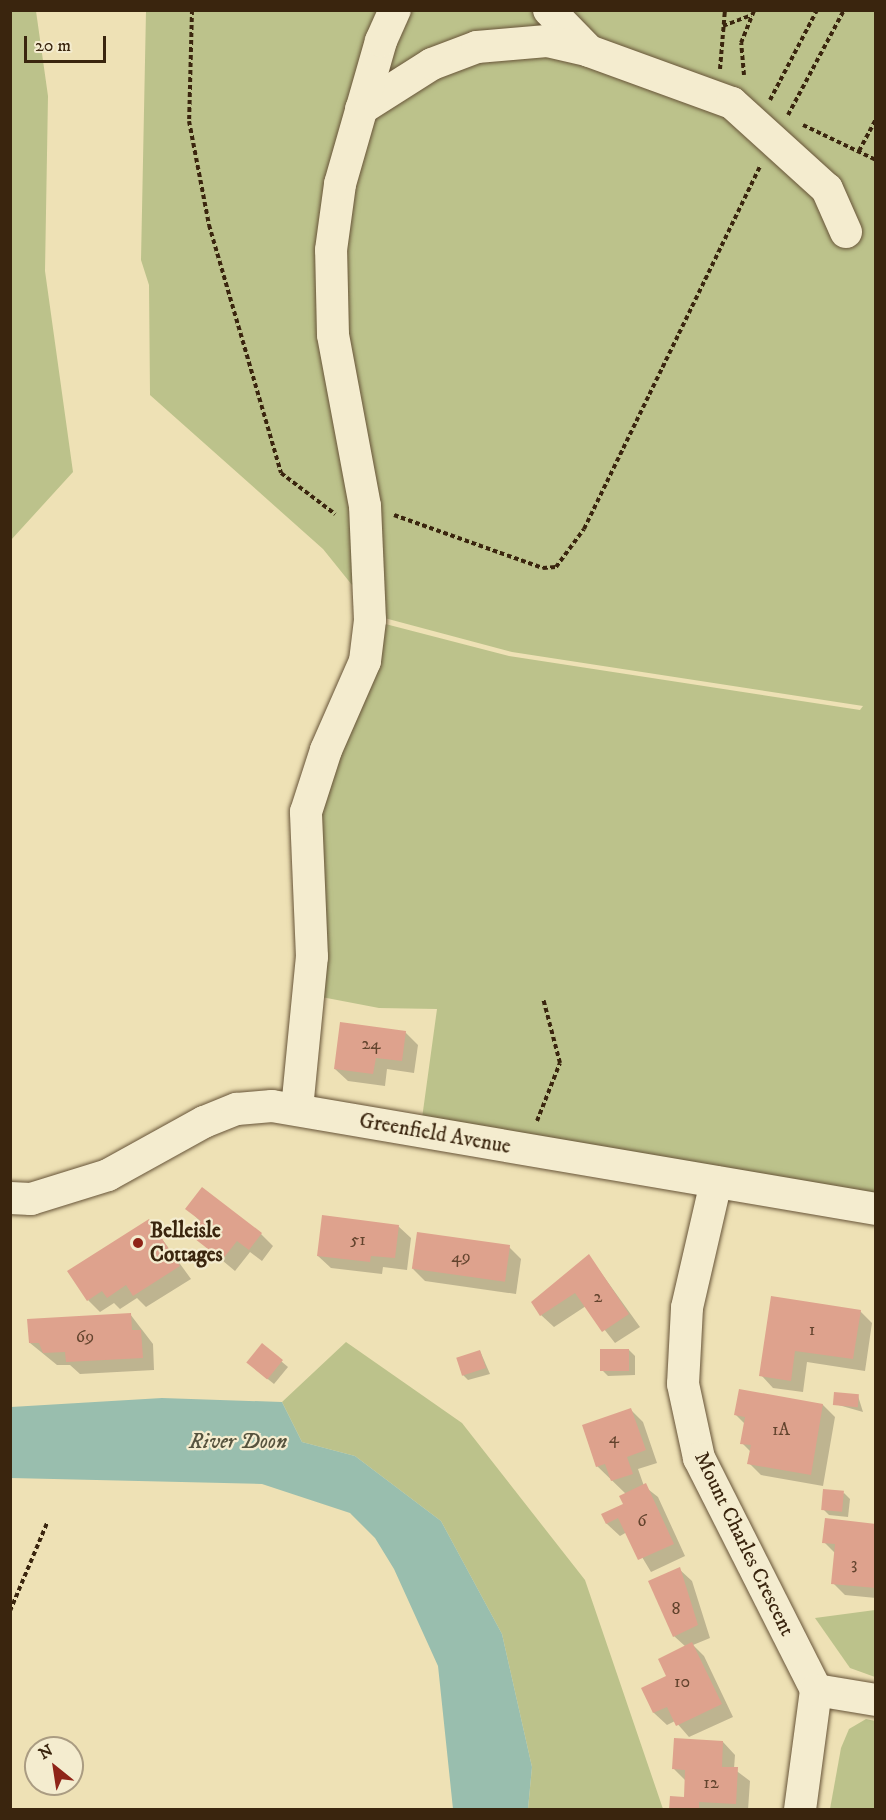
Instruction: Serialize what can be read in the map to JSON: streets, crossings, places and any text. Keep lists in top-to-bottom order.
{
  "streets": {
    "street": ["Greenfield Avenue", "Mount Charles Crescent"]
  },
  "crossings": [
    ["Greenfield Avenue", "Mount Charles Crescent"]
  ],
  "water": ["River Doon"],
  "places": ["Belleisle Cottages"],
  "house_numbers": [
    "24",
    "51",
    "49",
    "2",
    "1",
    "69",
    "1A",
    "4",
    "6",
    "3",
    "8",
    "10",
    "12"
  ],
  "scale_bar": "20 m",
  "north": "top left"
}
